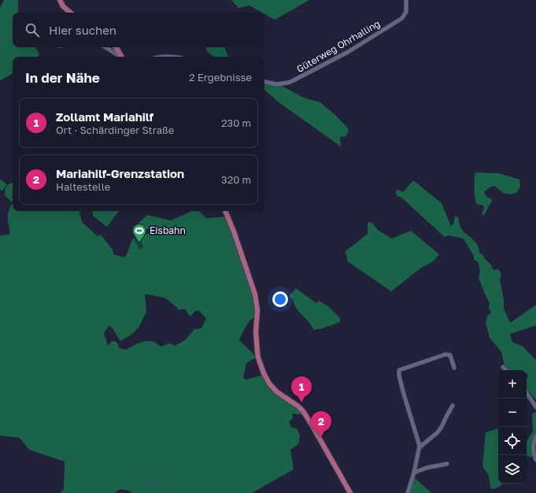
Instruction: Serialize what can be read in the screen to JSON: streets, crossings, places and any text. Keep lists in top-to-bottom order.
{
  "streets": {
    "street": ["Güterweg Ohrhalling"]
  },
  "places": {
    "sports": ["Eisbahn"]
  },
  "page": {
    "search": "Hier suchen",
    "heading": ["In der Nähe", "2 Ergebnisse"],
    "list": [
      {
        "mark": "1",
        "name": "Zollamt Mariahilf",
        "note": "Ort · Schärdinger Straße",
        "value": "230 m"
      },
      {
        "mark": "2",
        "name": "Mariahilf-Grenzstation",
        "note": "Haltestelle",
        "value": "320 m"
      }
    ],
    "map_buttons": ["+", "−"],
    "pins": ["1", "2"]
  }
}
